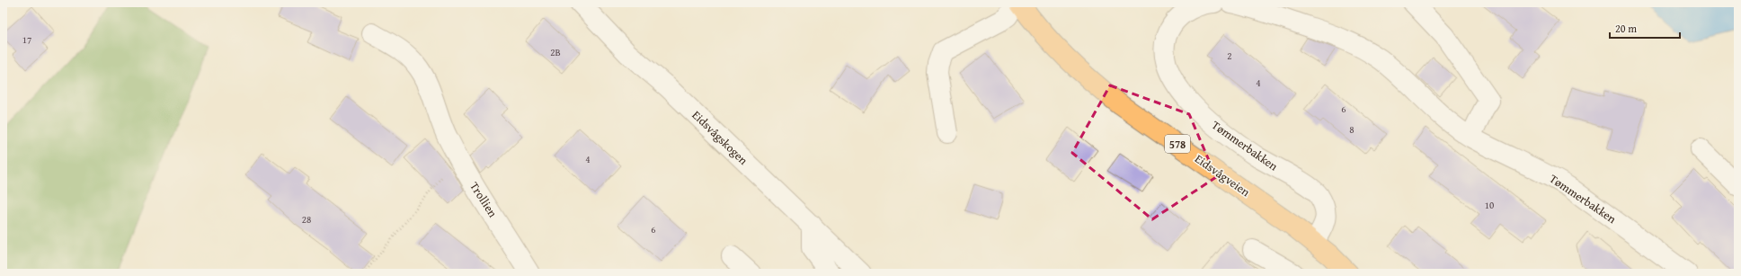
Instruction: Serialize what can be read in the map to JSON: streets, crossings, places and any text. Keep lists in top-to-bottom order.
{
  "streets": {
    "main road": ["578", "Eidsvågveien"],
    "street": ["Eidsvågskogen", "Tømmerbakken", "Trollien"]
  },
  "crossings": [
    ["Tømmerbakken", "Eidsvågveien"]
  ],
  "house_numbers": [
    "17",
    "2B",
    "2",
    "4",
    "6",
    "8",
    "4",
    "10",
    "28",
    "6"
  ],
  "scale_bar": "20 m"
}
